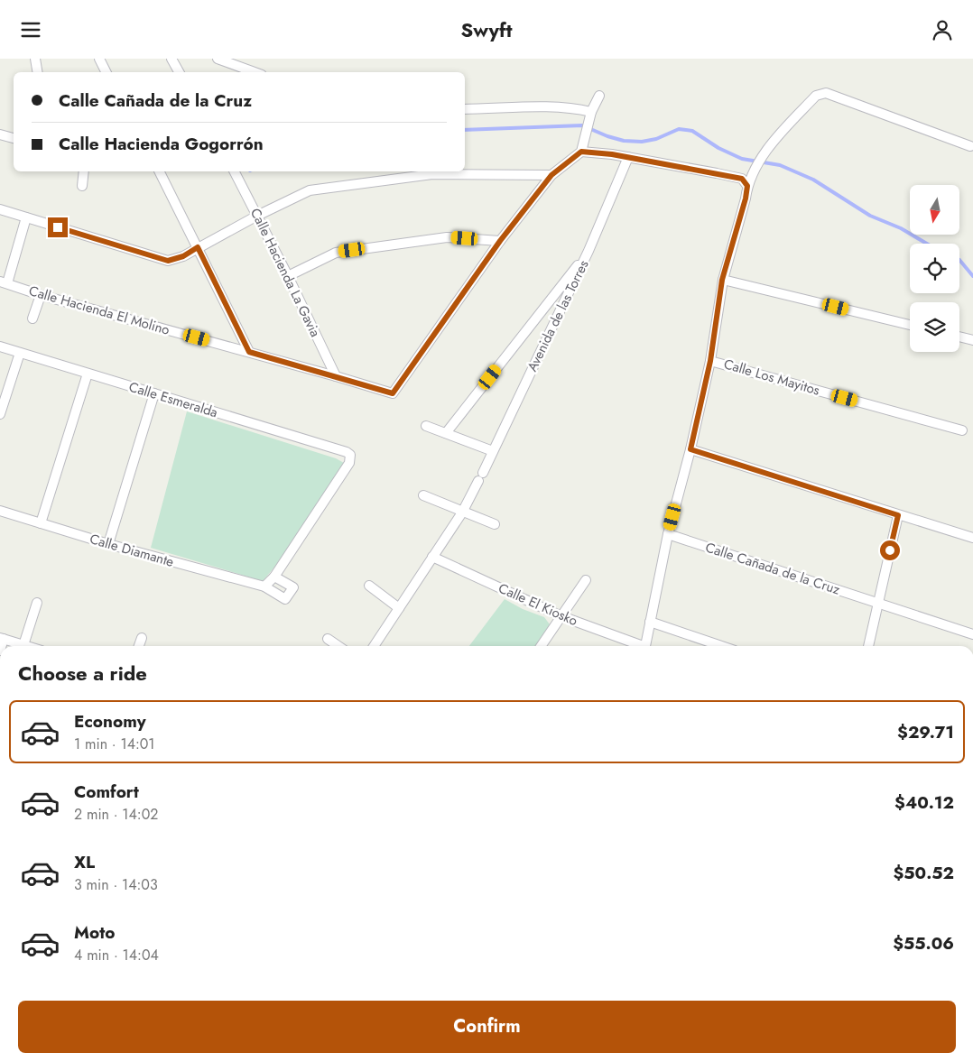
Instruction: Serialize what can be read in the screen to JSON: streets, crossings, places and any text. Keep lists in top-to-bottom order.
{
  "streets": {
    "street": [
      "Calle Hacienda La Gavia",
      "Calle Hacienda El Molino",
      "Avenida de las Torres",
      "Calle Los Mayitos",
      "Calle Esmeralda",
      "Calle Diamante",
      "Calle Cañada de la Cruz",
      "Calle El Kiosko"
    ]
  },
  "crossings": [
    ["Calle Hacienda La Gavia", "Calle Hacienda El Molino"],
    ["Avenida de las Torres", "Calle El Kiosko"],
    ["Calle Esmeralda", "Calle Diamante"]
  ],
  "north": "bottom",
  "page": {
    "header": "Swyft",
    "banner": ["Calle Cañada de la Cruz", "Calle Hacienda Gogorrón"],
    "heading": "Choose a ride",
    "list": [
      {
        "name": "Economy",
        "note": "1 min · 14:01",
        "value": "$29.71"
      },
      {
        "name": "Comfort",
        "note": "2 min · 14:02",
        "value": "$40.12"
      },
      {
        "name": "XL",
        "note": "3 min · 14:03",
        "value": "$50.52"
      },
      {
        "name": "Moto",
        "note": "4 min · 14:04",
        "value": "$55.06"
      }
    ],
    "buttons": "Confirm"
  }
}
